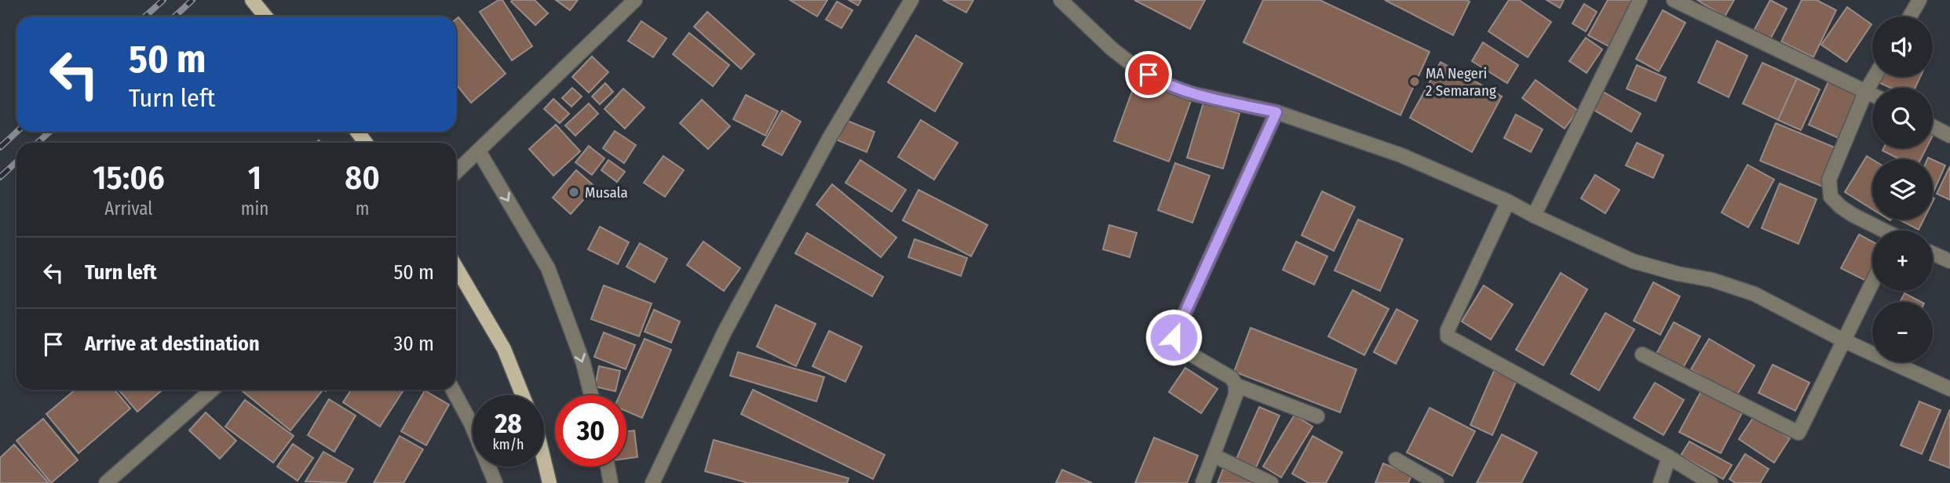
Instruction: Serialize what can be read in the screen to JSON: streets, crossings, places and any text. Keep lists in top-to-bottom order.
{
  "places": ["MA Negeri 2 Semarang", "Musala"],
  "page": {
    "map_buttons": ["+", "−"],
    "turn": ["50 m", "Turn left"],
    "eta": [
      "15:06",
      "Arrival",
      "1",
      "min",
      "80",
      "m"
    ],
    "list": [
      {
        "name": "Turn left",
        "value": "50 m"
      },
      {
        "name": "Arrive at destination",
        "value": "30 m"
      }
    ],
    "speed": "28 km/h",
    "limit": "30"
  }
}
